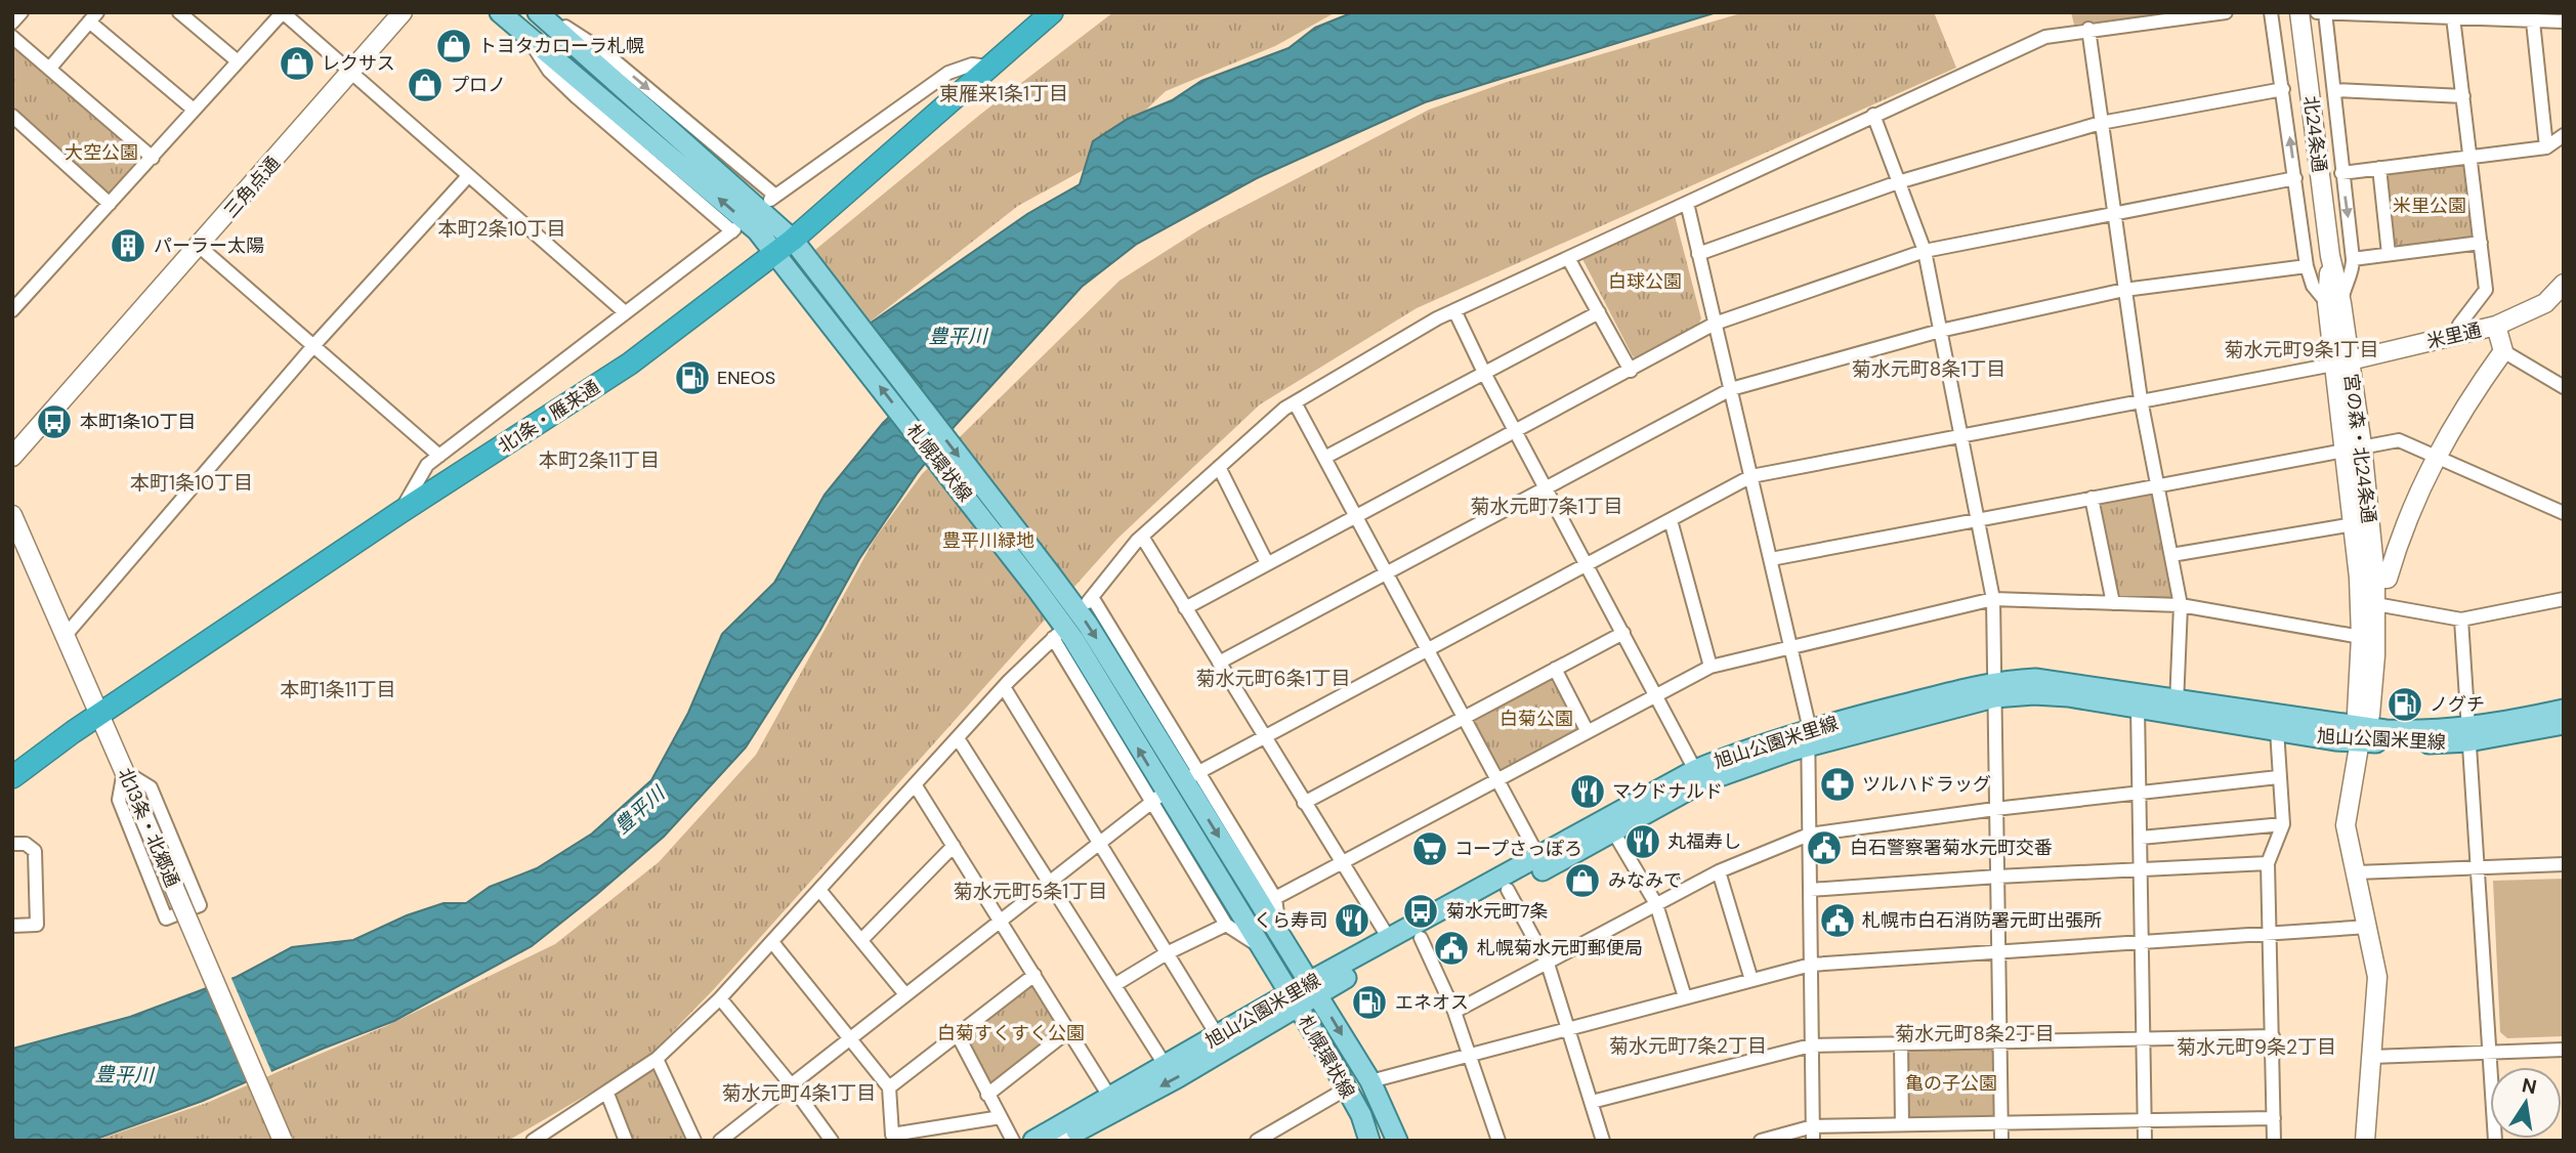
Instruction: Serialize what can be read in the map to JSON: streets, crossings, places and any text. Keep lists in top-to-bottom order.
{
  "streets": {
    "highway": ["北1条・雁来通"],
    "main road": ["札幌環状線", "旭山公園米里線"],
    "street": [
      "北24条通",
      "三角点通",
      "米里通",
      "宮の森・北24条通",
      "北13条・北郷通"
    ]
  },
  "crossings": [
    ["北24条通", "宮の森・北24条通"],
    ["米里通", "宮の森・北24条通"],
    ["北1条・雁来通", "札幌環状線"],
    ["北1条・雁来通", "北13条・北郷通"],
    ["宮の森・北24条通", "旭山公園米里線"],
    ["札幌環状線", "旭山公園米里線"]
  ],
  "districts": [
    "東雁来1条1丁目",
    "本町2条10丁目",
    "菊水元町9条1丁目",
    "菊水元町8条1丁目",
    "本町2条11丁目",
    "本町1条10丁目",
    "菊水元町7条1丁目",
    "菊水元町6条1丁目",
    "本町1条11丁目",
    "菊水元町5条1丁目",
    "菊水元町8条2丁目",
    "菊水元町7条2丁目",
    "菊水元町9条2丁目",
    "菊水元町4条1丁目"
  ],
  "water": ["豊平川"],
  "parks": [
    "大空公園",
    "米里公園",
    "白球公園",
    "豊平川緑地",
    "白菊公園",
    "白菊すくすく公園",
    "亀の子公園"
  ],
  "places": {
    "shop": [
      "トヨタカローラ札幌",
      "レクサス",
      "プロノ",
      "みなみで"
    ],
    "building": ["パーラー太陽"],
    "fuel station": ["ENEOS", "ノグチ", "エネオス"],
    "bus stop": ["本町1条10丁目", "菊水元町7条"],
    "pharmacy": ["ツルハドラッグ"],
    "restaurant": ["マクドナルド", "丸福寿し", "くら寿司"],
    "public building": ["白石警察署菊水元町交番", "札幌市白石消防署元町出張所", "札幌菊水元町郵便局"],
    "supermarket": ["コープさっぽろ"]
  },
  "north": "top"
}
